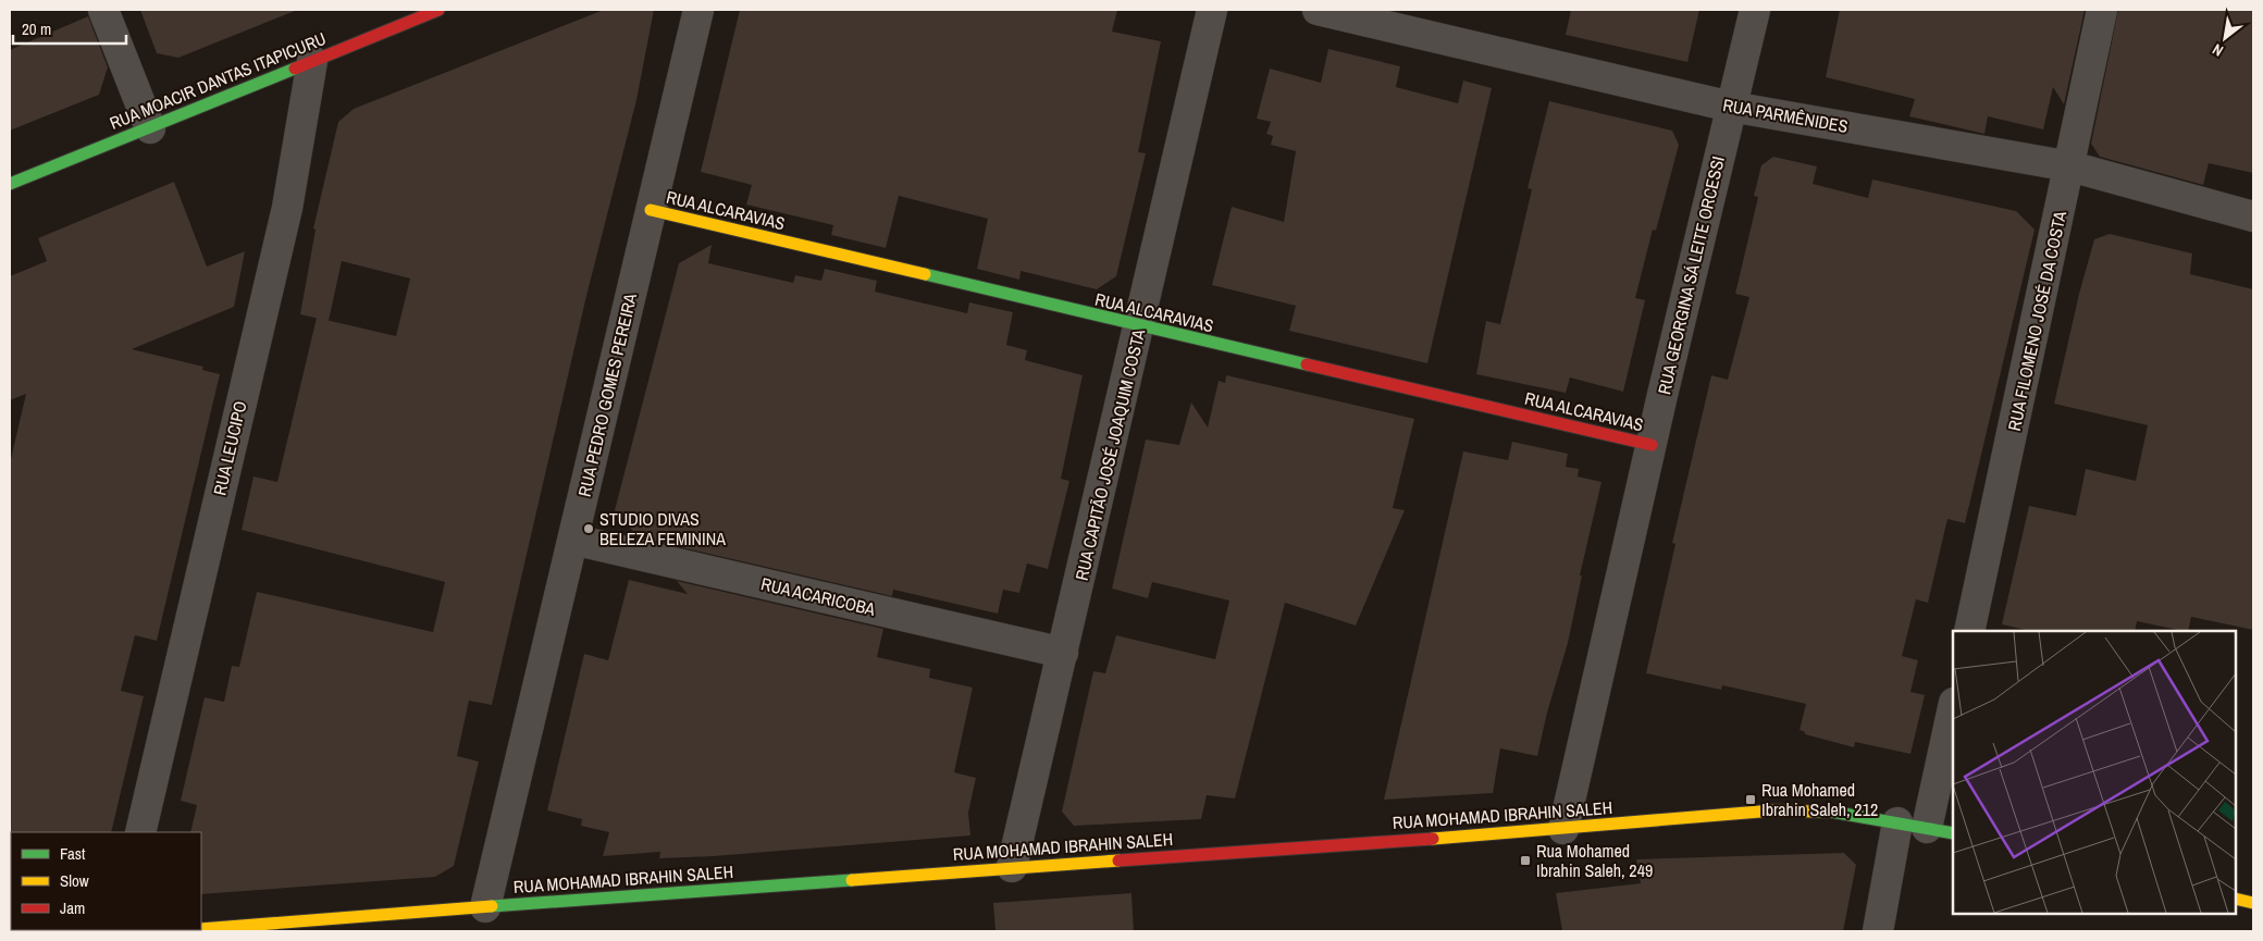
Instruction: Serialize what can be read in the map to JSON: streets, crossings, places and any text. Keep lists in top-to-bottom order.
{
  "streets": {
    "street": [
      "RUA MOACIR DANTAS ITAPICURU",
      "RUA PARMÊNIDES",
      "RUA ALCARAVIAS",
      "RUA GEORGINA SÁ LEITE ORCESSI",
      "RUA FILOMENO JOSÉ DA COSTA",
      "RUA PEDRO GOMES PEREIRA",
      "RUA LEUCIPO",
      "RUA CAPITÃO JOSÉ JOAQUIM COSTA",
      "RUA ACARICOBA",
      "RUA MOHAMAD IBRAHIN SALEH"
    ]
  },
  "crossings": [
    ["RUA MOACIR DANTAS ITAPICURU", "RUA LEUCIPO"],
    ["RUA PARMÊNIDES", "RUA GEORGINA SÁ LEITE ORCESSI"],
    ["RUA PARMÊNIDES", "RUA FILOMENO JOSÉ DA COSTA"],
    ["RUA ALCARAVIAS", "RUA GEORGINA SÁ LEITE ORCESSI"],
    ["RUA ALCARAVIAS", "RUA PEDRO GOMES PEREIRA"],
    ["RUA ALCARAVIAS", "RUA CAPITÃO JOSÉ JOAQUIM COSTA"],
    ["RUA GEORGINA SÁ LEITE ORCESSI", "RUA MOHAMAD IBRAHIN SALEH"],
    ["RUA PEDRO GOMES PEREIRA", "RUA ACARICOBA"],
    ["RUA PEDRO GOMES PEREIRA", "RUA MOHAMAD IBRAHIN SALEH"],
    ["RUA CAPITÃO JOSÉ JOAQUIM COSTA", "RUA ACARICOBA"],
    ["RUA CAPITÃO JOSÉ JOAQUIM COSTA", "RUA MOHAMAD IBRAHIN SALEH"]
  ],
  "places": {
    "other": ["STUDIO DIVAS BELEZA FEMININA"],
    "transit": ["Rua Mohamed Ibrahin Saleh, 212", "Rua Mohamed Ibrahin Saleh, 249"]
  },
  "legend": ["Fast", "Slow", "Jam"],
  "scale_bar": "20 m",
  "north": "bottom left"
}
